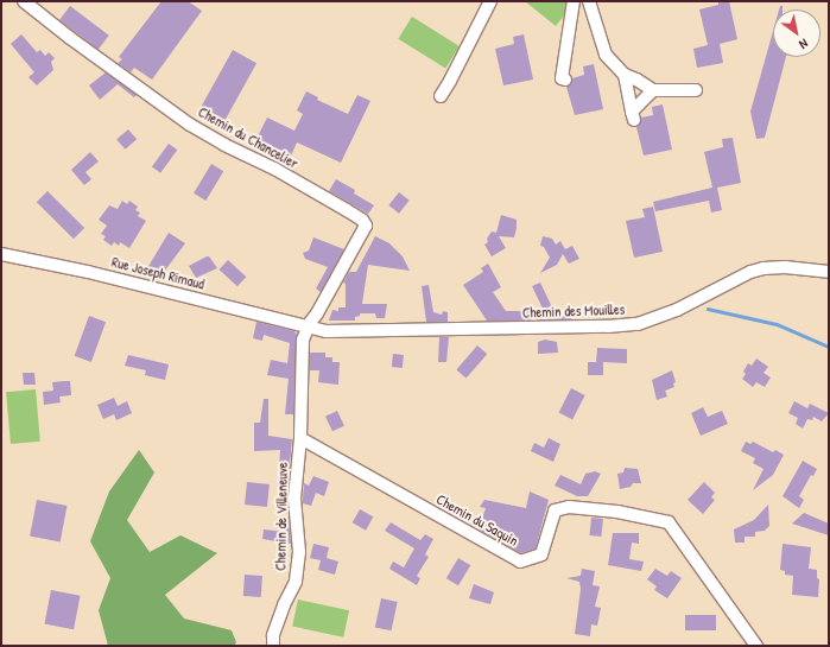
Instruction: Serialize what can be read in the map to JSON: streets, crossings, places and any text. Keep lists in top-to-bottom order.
{
  "streets": {
    "street": [
      "Chemin du Chancelier",
      "Rue Joseph Rimaud",
      "Chemin des Mouilles",
      "Chemin de Villeneuve",
      "Chemin du Saquin"
    ]
  },
  "crossings": [
    ["Chemin du Chancelier", "Rue Joseph Rimaud"],
    ["Chemin du Chancelier", "Chemin des Mouilles"],
    ["Chemin du Chancelier", "Chemin de Villeneuve"],
    ["Rue Joseph Rimaud", "Chemin des Mouilles"],
    ["Rue Joseph Rimaud", "Chemin de Villeneuve"],
    ["Chemin des Mouilles", "Chemin de Villeneuve"],
    ["Chemin de Villeneuve", "Chemin du Saquin"]
  ],
  "north": "bottom right"
}
